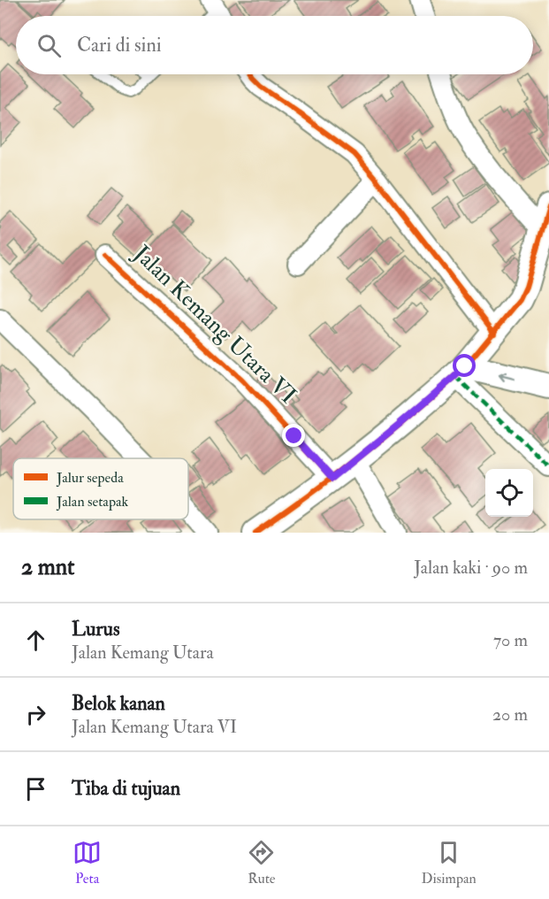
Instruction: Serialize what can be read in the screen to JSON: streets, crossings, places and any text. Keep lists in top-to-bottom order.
{
  "streets": {
    "street": ["Jalan Kemang Utara VI"]
  },
  "legend": ["Jalur sepeda", "Jalan setapak"],
  "page": {
    "search": "Cari di sini",
    "heading": ["2 mnt", "Jalan kaki · 90 m"],
    "list": [
      ["Lurus", "Jalan Kemang Utara", "70 m"],
      ["Belok kanan", "Jalan Kemang Utara VI", "20 m"],
      "Tiba di tujuan"
    ],
    "nav": ["Peta", "Rute", "Disimpan"]
  }
}
